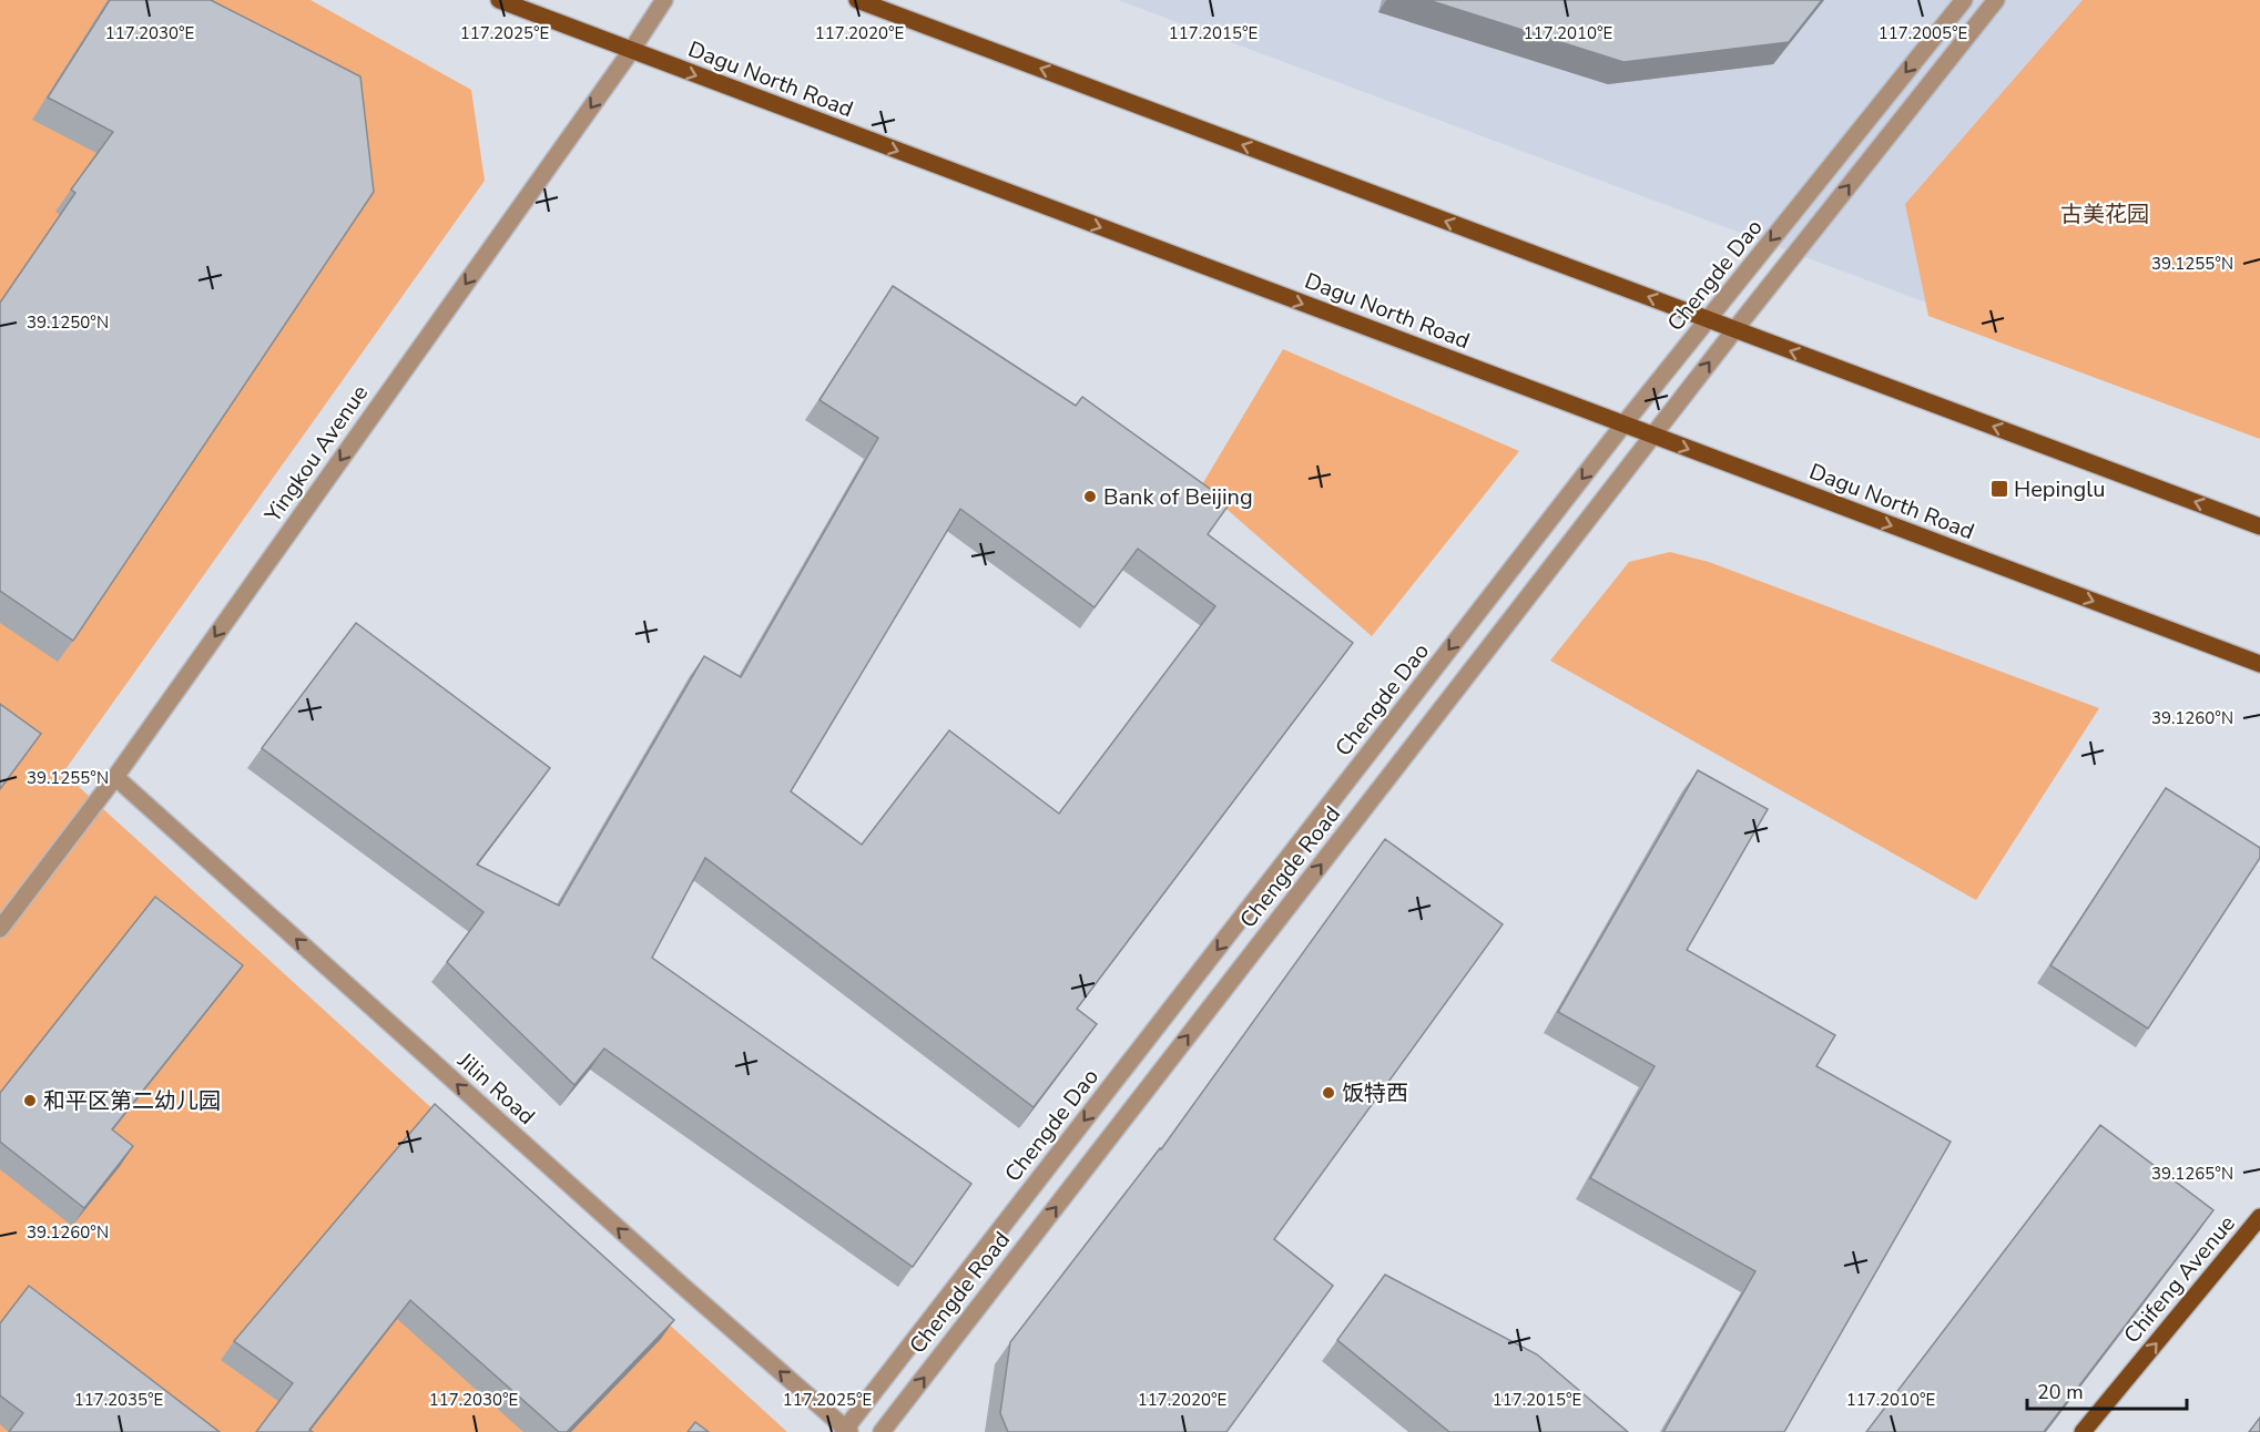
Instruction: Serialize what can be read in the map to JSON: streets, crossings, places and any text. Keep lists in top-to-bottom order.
{
  "streets": {
    "main road": ["Dagu North Road", "Chifeng Avenue"],
    "street": [
      "Chengde Dao",
      "Yingkou Avenue",
      "Chengde Road",
      "Jilin Road"
    ]
  },
  "crossings": [
    ["Dagu North Road", "Chengde Dao"],
    ["Dagu North Road", "Yingkou Avenue"],
    ["Dagu North Road", "Chengde Road"],
    ["Chengde Dao", "Jilin Road"],
    ["Yingkou Avenue", "Jilin Road"]
  ],
  "one_way": [
    "Chengde Dao",
    "Yingkou Avenue",
    "Chengde Road",
    "Jilin Road",
    "Chifeng Avenue"
  ],
  "parks": ["古美花园"],
  "places": {
    "transit": ["Hepinglu"],
    "other": ["Bank of Beijing", "饭特西", "和平区第二幼儿园"]
  },
  "scale_bar": "20 m",
  "coordinates": [
    "117.2030°E",
    "117.2025°E",
    "117.2020°E",
    "117.2015°E",
    "117.2010°E",
    "117.2005°E",
    "39.1255°N",
    "39.1250°N",
    "39.1260°N",
    "39.1265°N",
    "117.2035°E"
  ]
}
